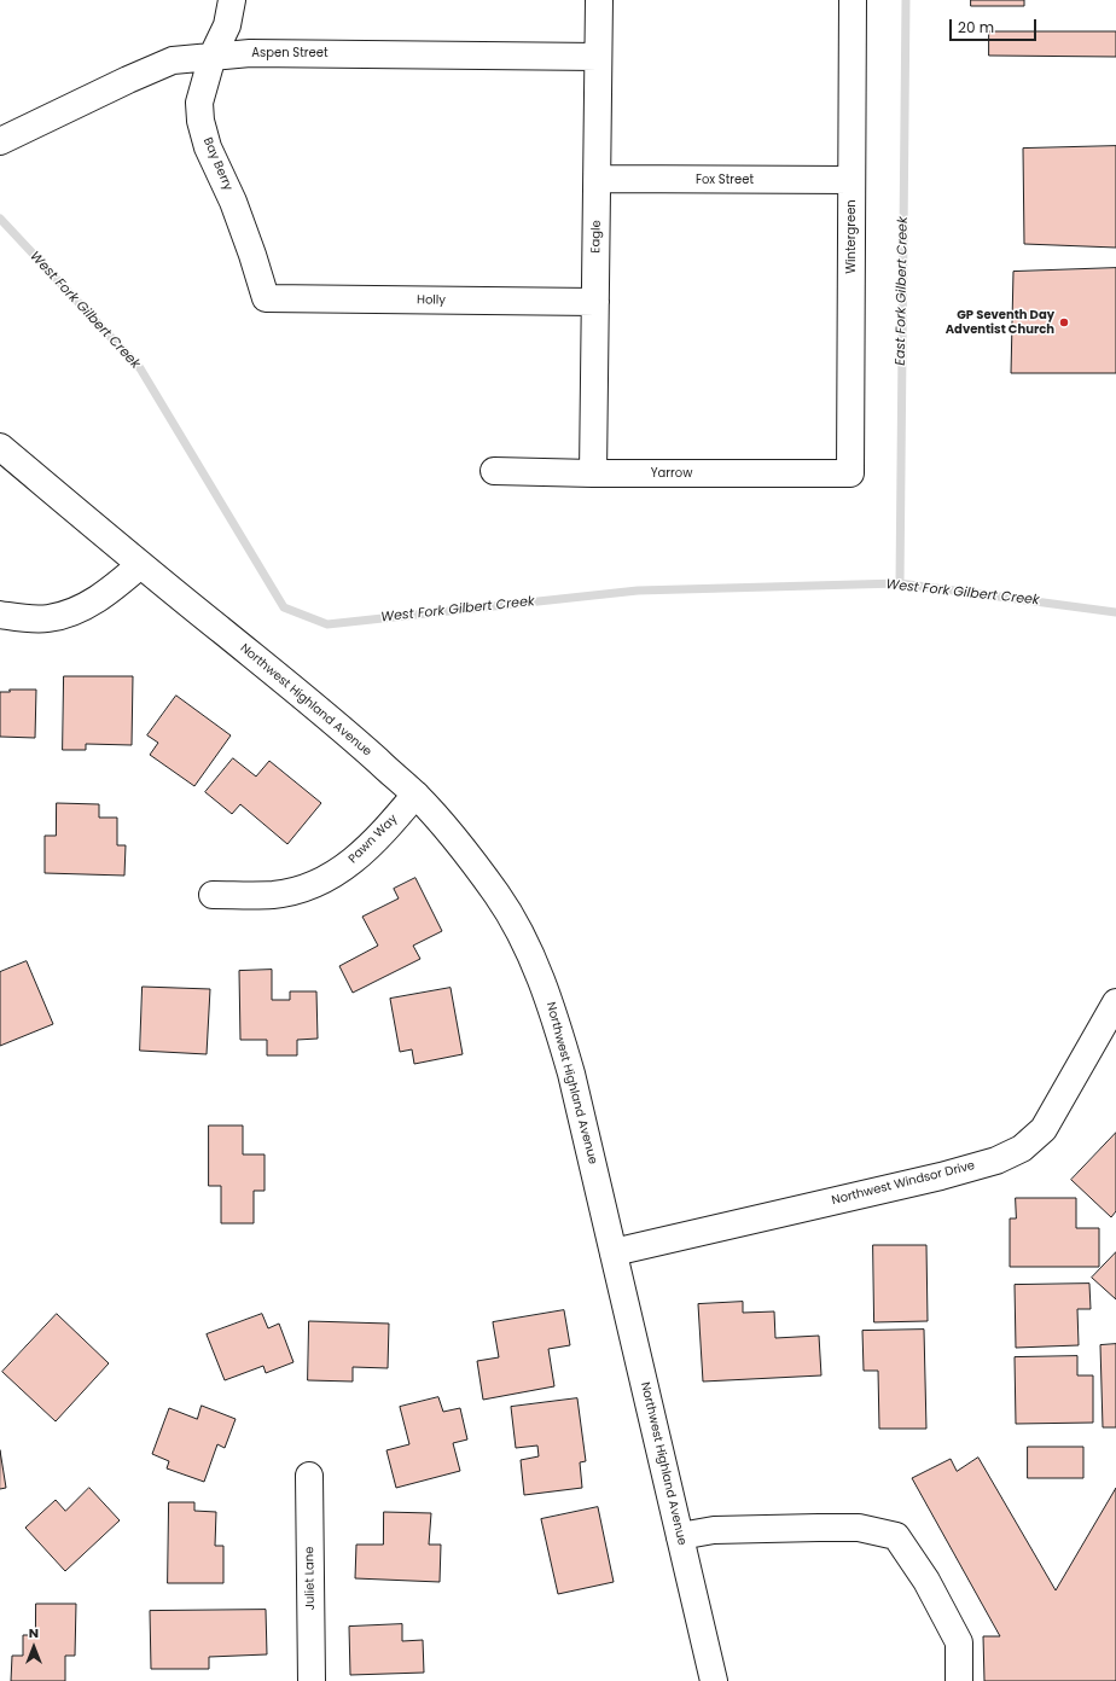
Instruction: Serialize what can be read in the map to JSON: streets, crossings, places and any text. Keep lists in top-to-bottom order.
{
  "streets": {
    "street": [
      "Aspen Street",
      "Bay Berry",
      "Fox Street",
      "Eagle",
      "Wintergreen",
      "Holly",
      "Yarrow",
      "Northwest Highland Avenue",
      "Pawn Way",
      "Northwest Windsor Drive",
      "Juliet Lane"
    ]
  },
  "crossings": [
    ["Aspen Street", "Bay Berry"],
    ["Aspen Street", "Eagle"],
    ["Bay Berry", "Holly"],
    ["Fox Street", "Eagle"],
    ["Fox Street", "Wintergreen"],
    ["Eagle", "Holly"],
    ["Eagle", "Yarrow"],
    ["Wintergreen", "Yarrow"],
    ["Northwest Highland Avenue", "Pawn Way"],
    ["Northwest Highland Avenue", "Northwest Windsor Drive"]
  ],
  "water": ["East Fork Gilbert Creek", "West Fork Gilbert Creek"],
  "places": ["GP Seventh Day Adventist Church"],
  "scale_bar": "20 m",
  "north": "top"
}
